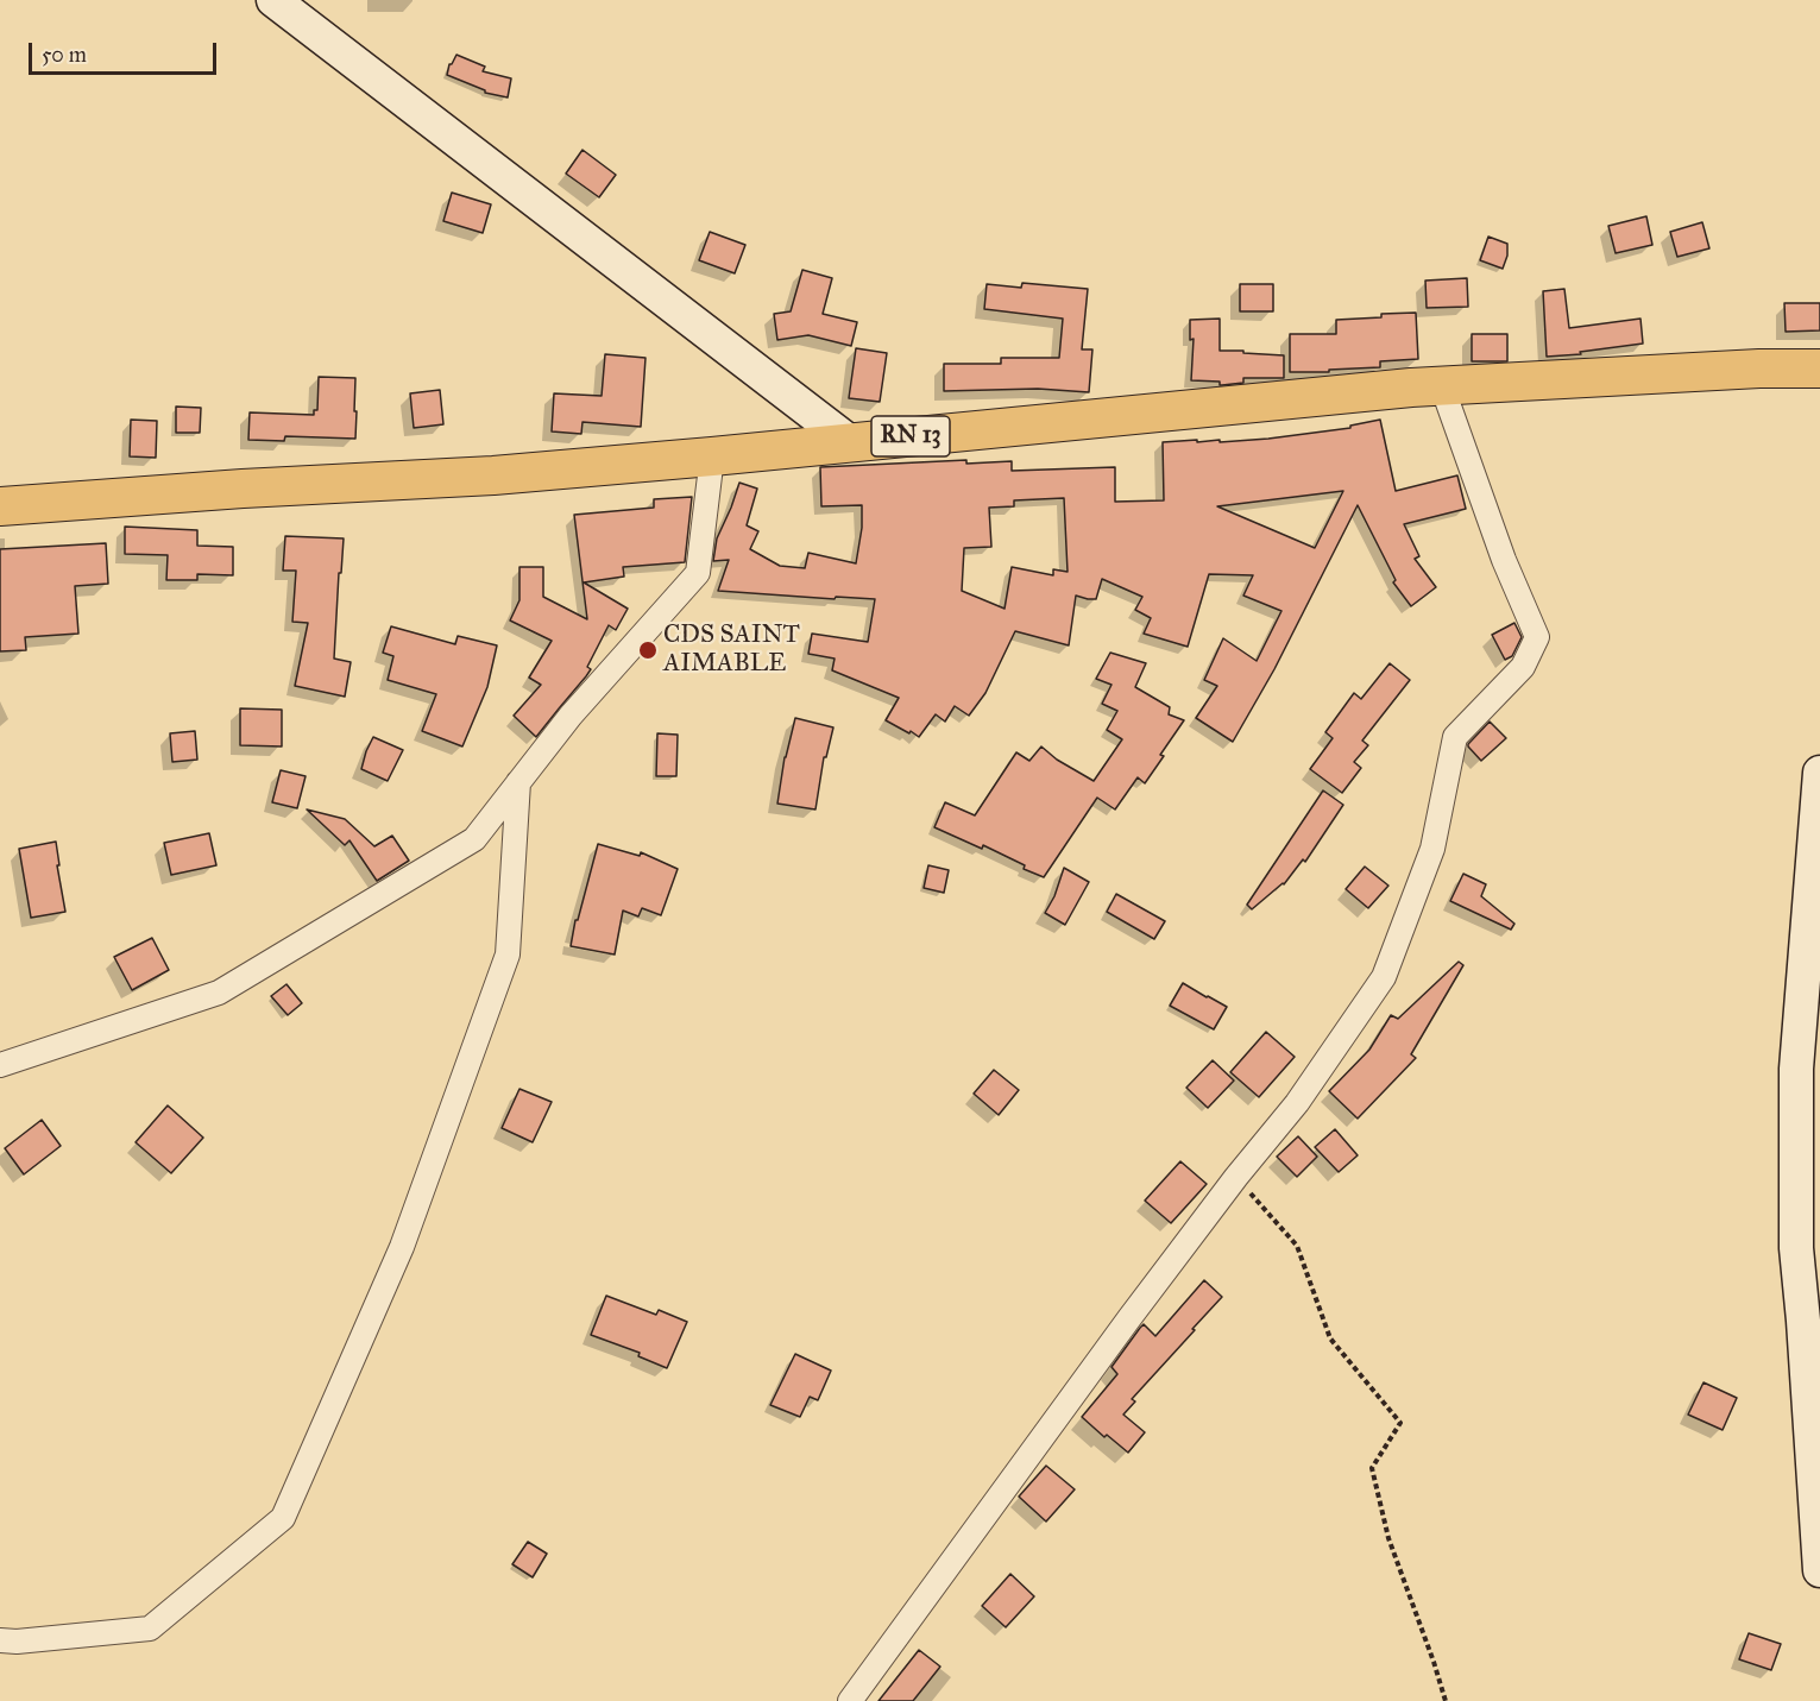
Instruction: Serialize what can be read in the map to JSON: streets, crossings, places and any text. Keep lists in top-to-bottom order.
{
  "streets": {
    "main road": ["RN 13"]
  },
  "places": ["CDS SAINT AIMABLE"],
  "scale_bar": "50 m"
}
